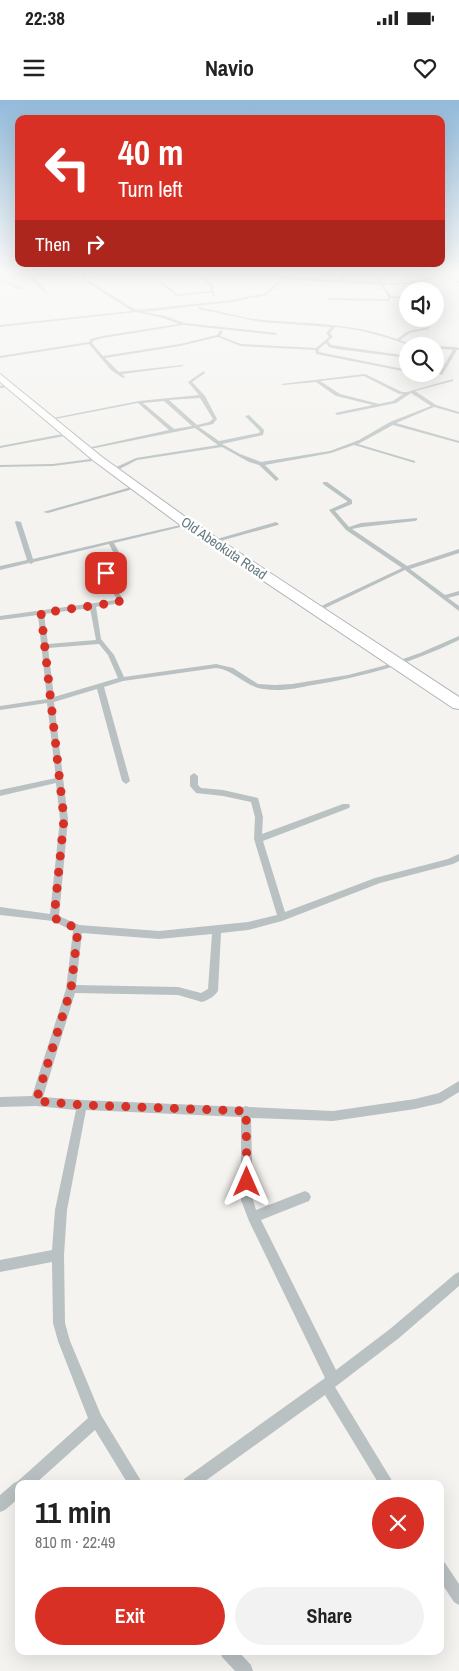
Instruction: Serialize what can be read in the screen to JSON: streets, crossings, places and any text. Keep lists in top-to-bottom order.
{
  "streets": {
    "highway": ["Old Abeokuta Road"]
  },
  "page": {
    "status": "22:38",
    "header": "Navio",
    "turn": ["40 m", "Turn left"],
    "then": "Then",
    "heading": ["11 min", "810 m · 22:49"],
    "buttons": ["Exit", "Share"]
  }
}
